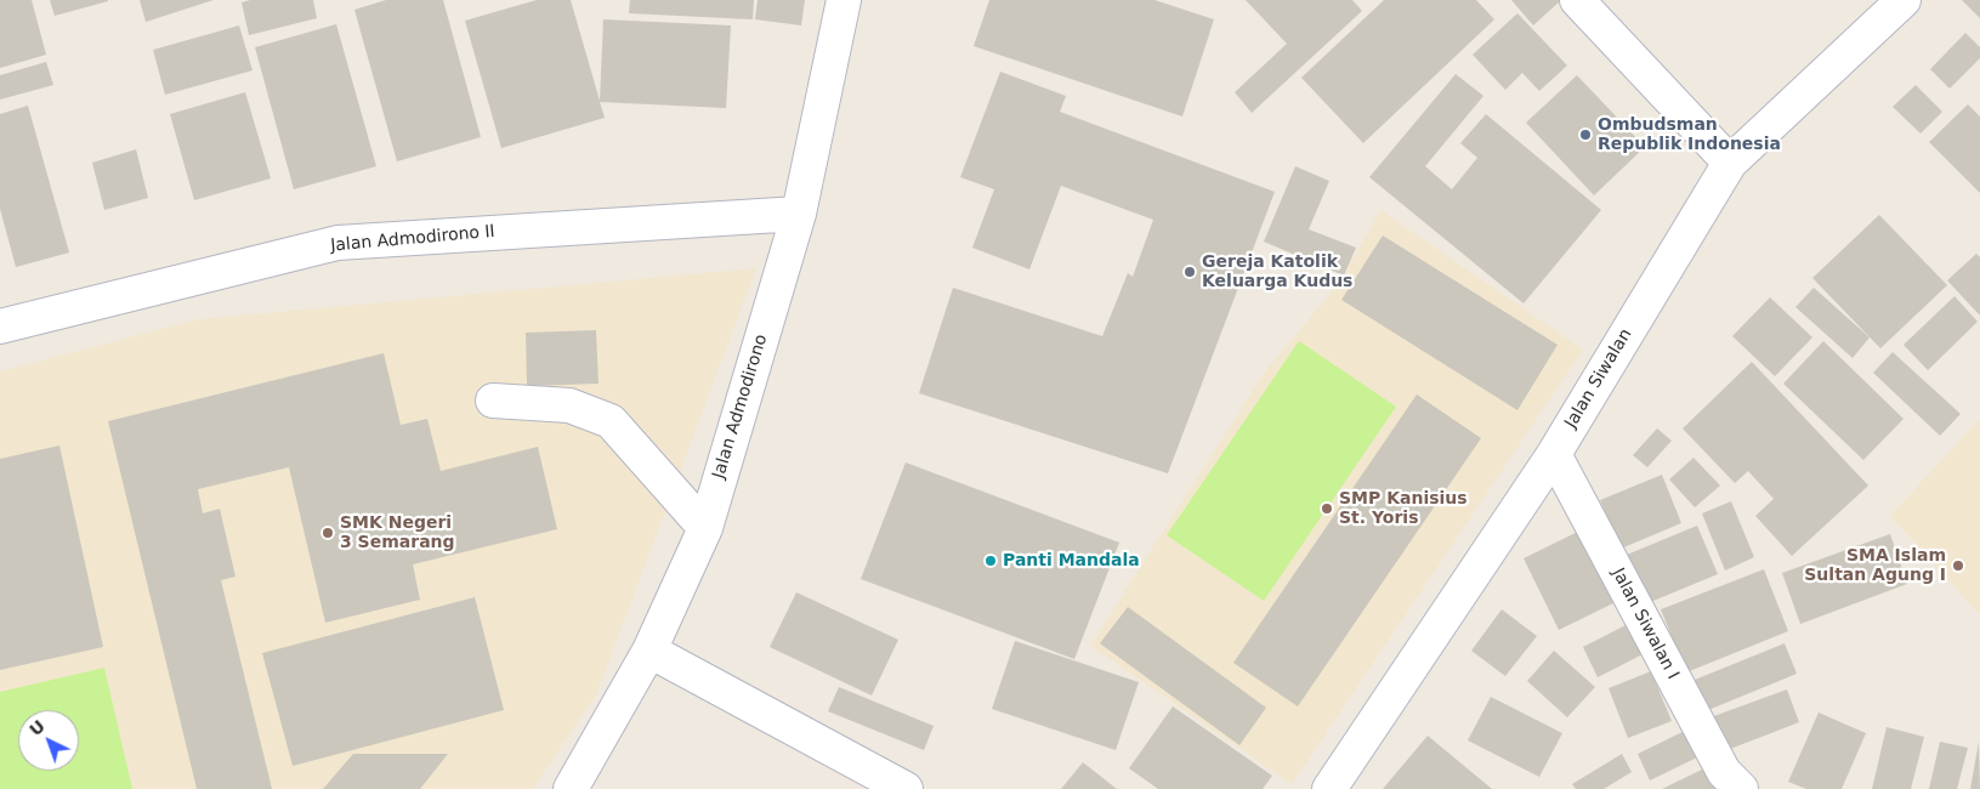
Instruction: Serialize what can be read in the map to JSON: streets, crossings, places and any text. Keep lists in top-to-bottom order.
{
  "streets": {
    "street": [
      "Jalan Admodirono II",
      "Jalan Siwalan",
      "Jalan Admodirono",
      "Jalan Siwalan I"
    ]
  },
  "crossings": [
    ["Jalan Admodirono II", "Jalan Admodirono"],
    ["Jalan Siwalan", "Jalan Siwalan I"]
  ],
  "places": [
    "Ombudsman Republik Indonesia",
    "Gereja Katolik Keluarga Kudus",
    "SMP Kanisius St. Yoris",
    "SMK Negeri 3 Semarang",
    "Panti Mandala",
    "SMA Islam Sultan Agung I"
  ],
  "north": "top left"
}
